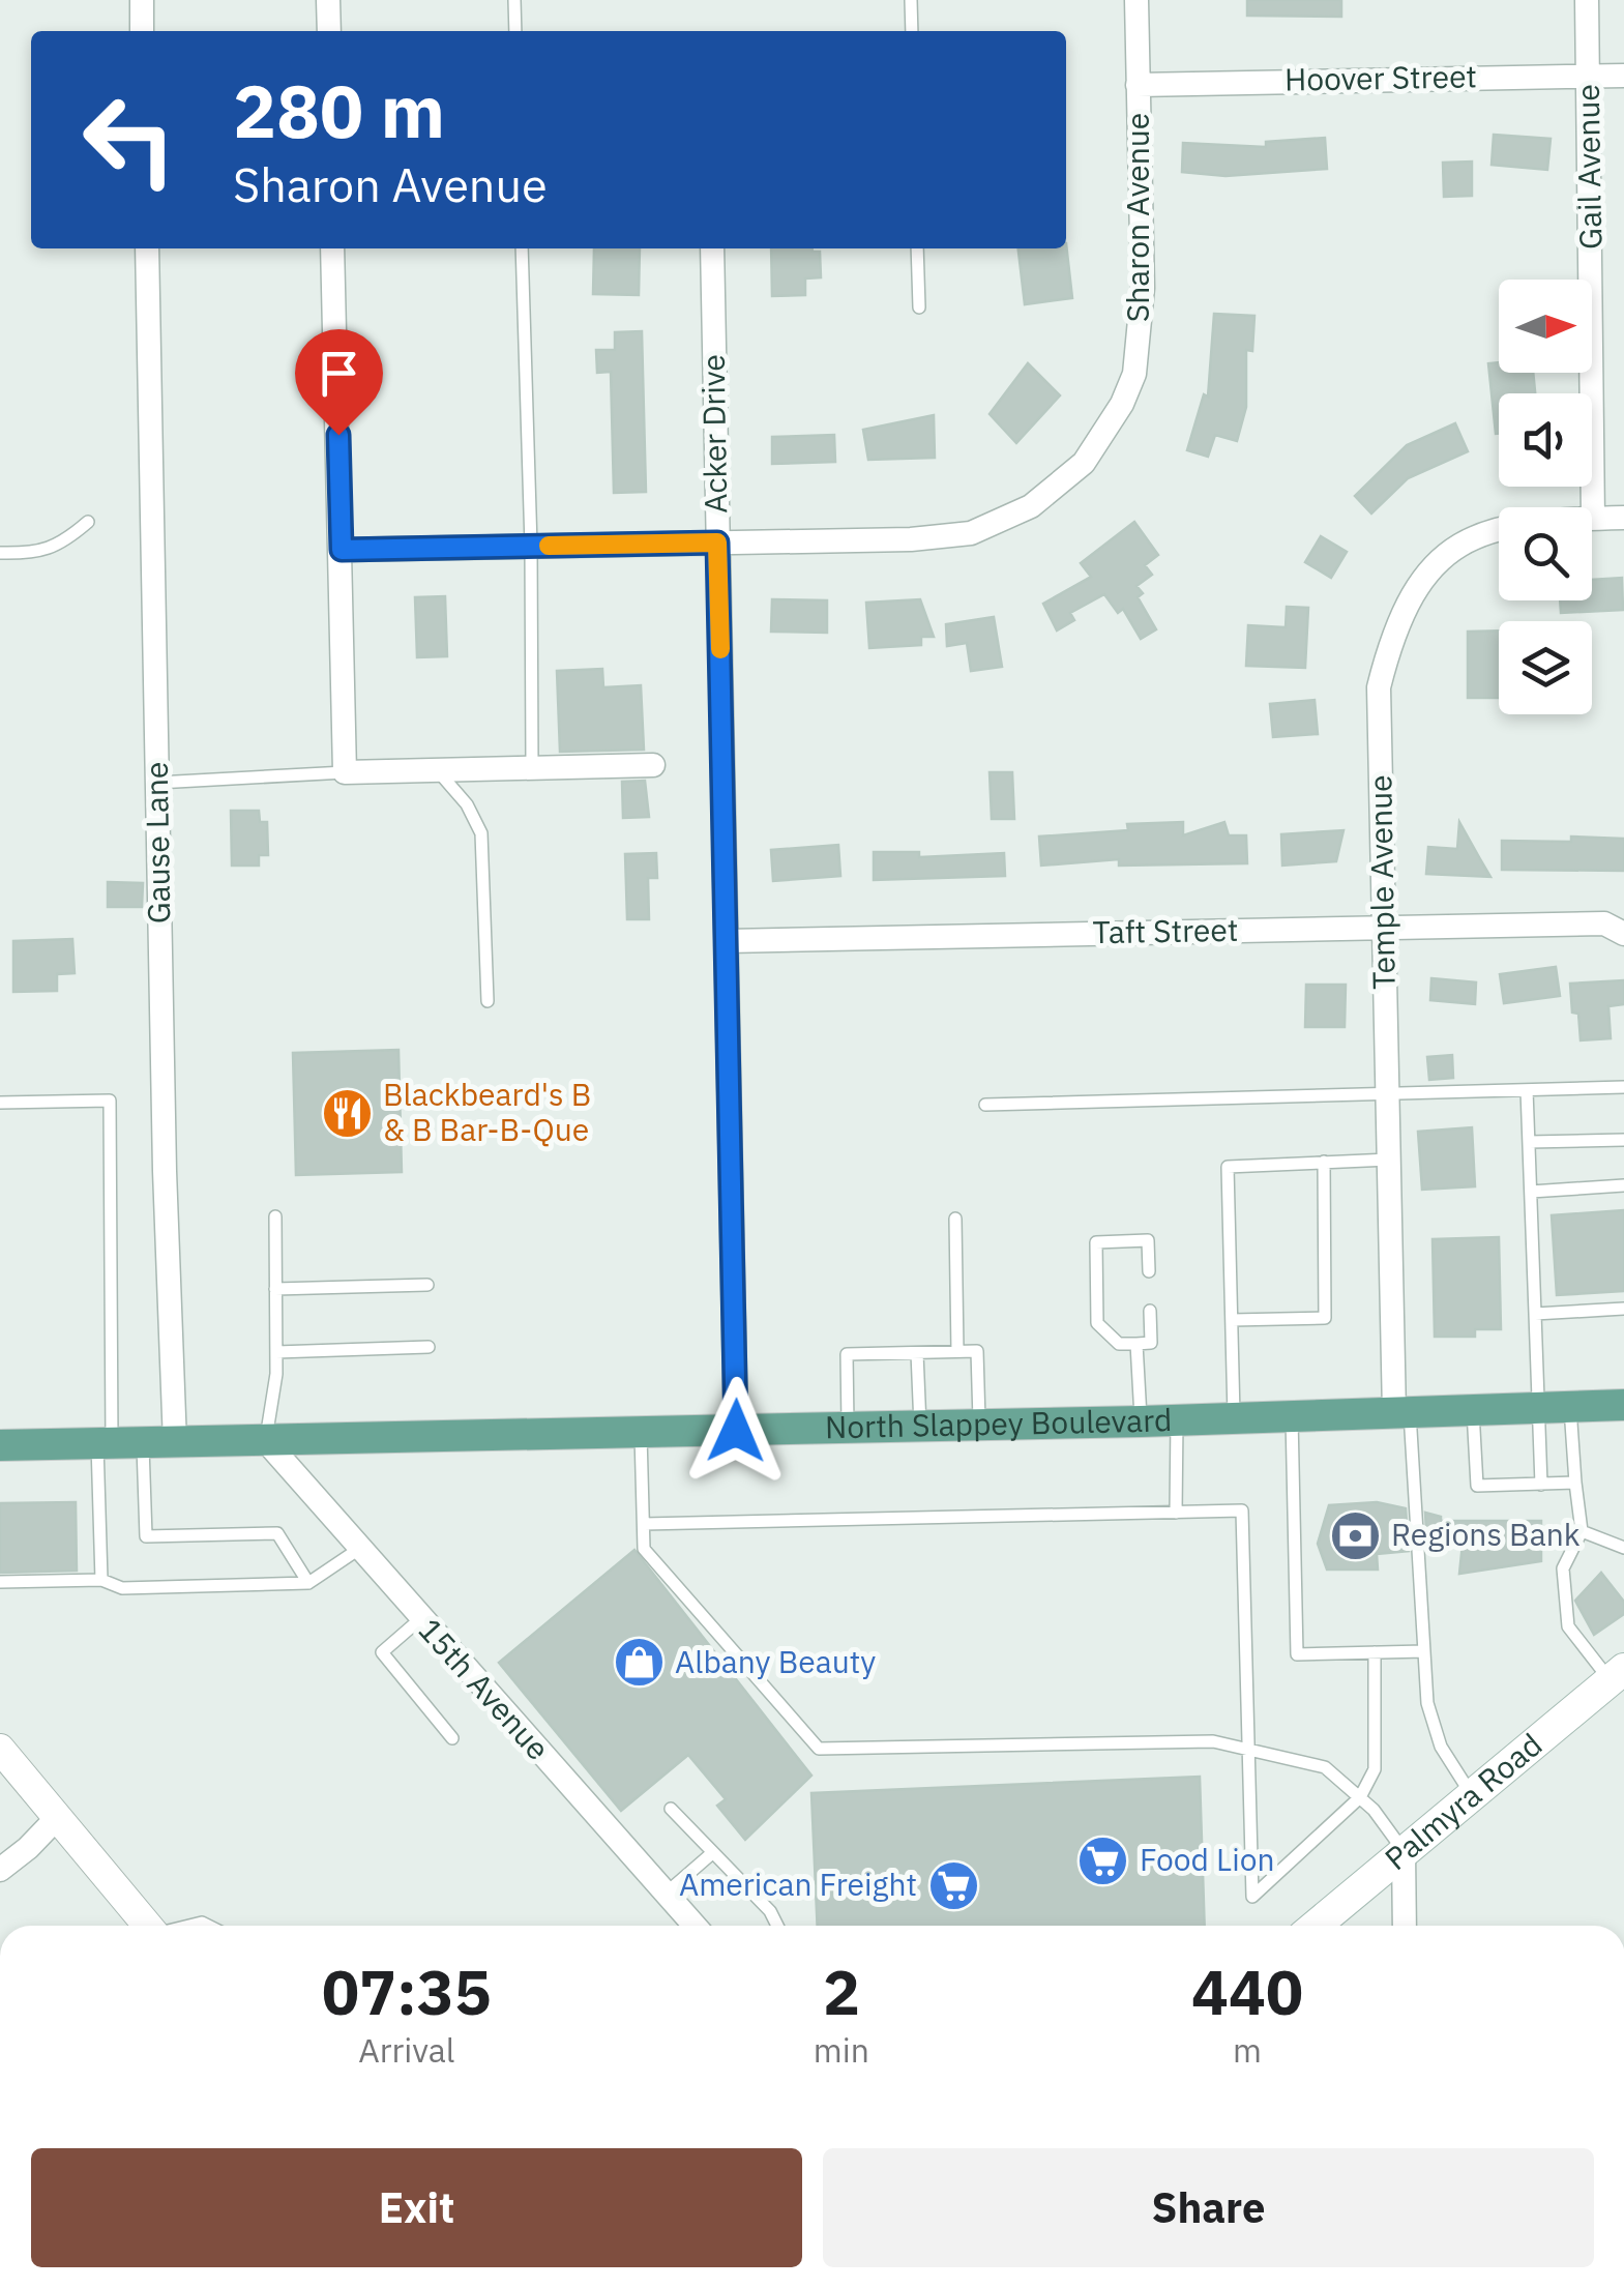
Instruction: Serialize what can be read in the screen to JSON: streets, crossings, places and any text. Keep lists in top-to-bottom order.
{
  "streets": {
    "main road": ["North Slappey Boulevard", "Palmyra Road"],
    "street": [
      "Hoover Street",
      "Gail Avenue",
      "Sharon Avenue",
      "Acker Drive",
      "Gause Lane",
      "Temple Avenue",
      "Taft Street",
      "15th Avenue"
    ]
  },
  "crossings": [
    ["Hoover Street", "Gail Avenue"],
    ["Hoover Street", "Sharon Avenue"],
    ["Gail Avenue", "Temple Avenue"],
    ["Sharon Avenue", "Acker Drive"],
    ["Acker Drive", "Taft Street"],
    ["Acker Drive", "North Slappey Boulevard"],
    ["Gause Lane", "North Slappey Boulevard"],
    ["Temple Avenue", "Taft Street"],
    ["Temple Avenue", "North Slappey Boulevard"],
    ["North Slappey Boulevard", "15th Avenue"]
  ],
  "places": {
    "restaurant": ["Blackbeard's B & B Bar-B-Que"],
    "bank": ["Regions Bank"],
    "shop": ["Albany Beauty"],
    "supermarket": ["Food Lion", "American Freight"]
  },
  "north": "right",
  "page": {
    "turn": ["280 m", "Sharon Avenue"],
    "eta": [
      "07:35",
      "Arrival",
      "2",
      "min",
      "440",
      "m"
    ],
    "buttons": ["Exit", "Share"]
  }
}
